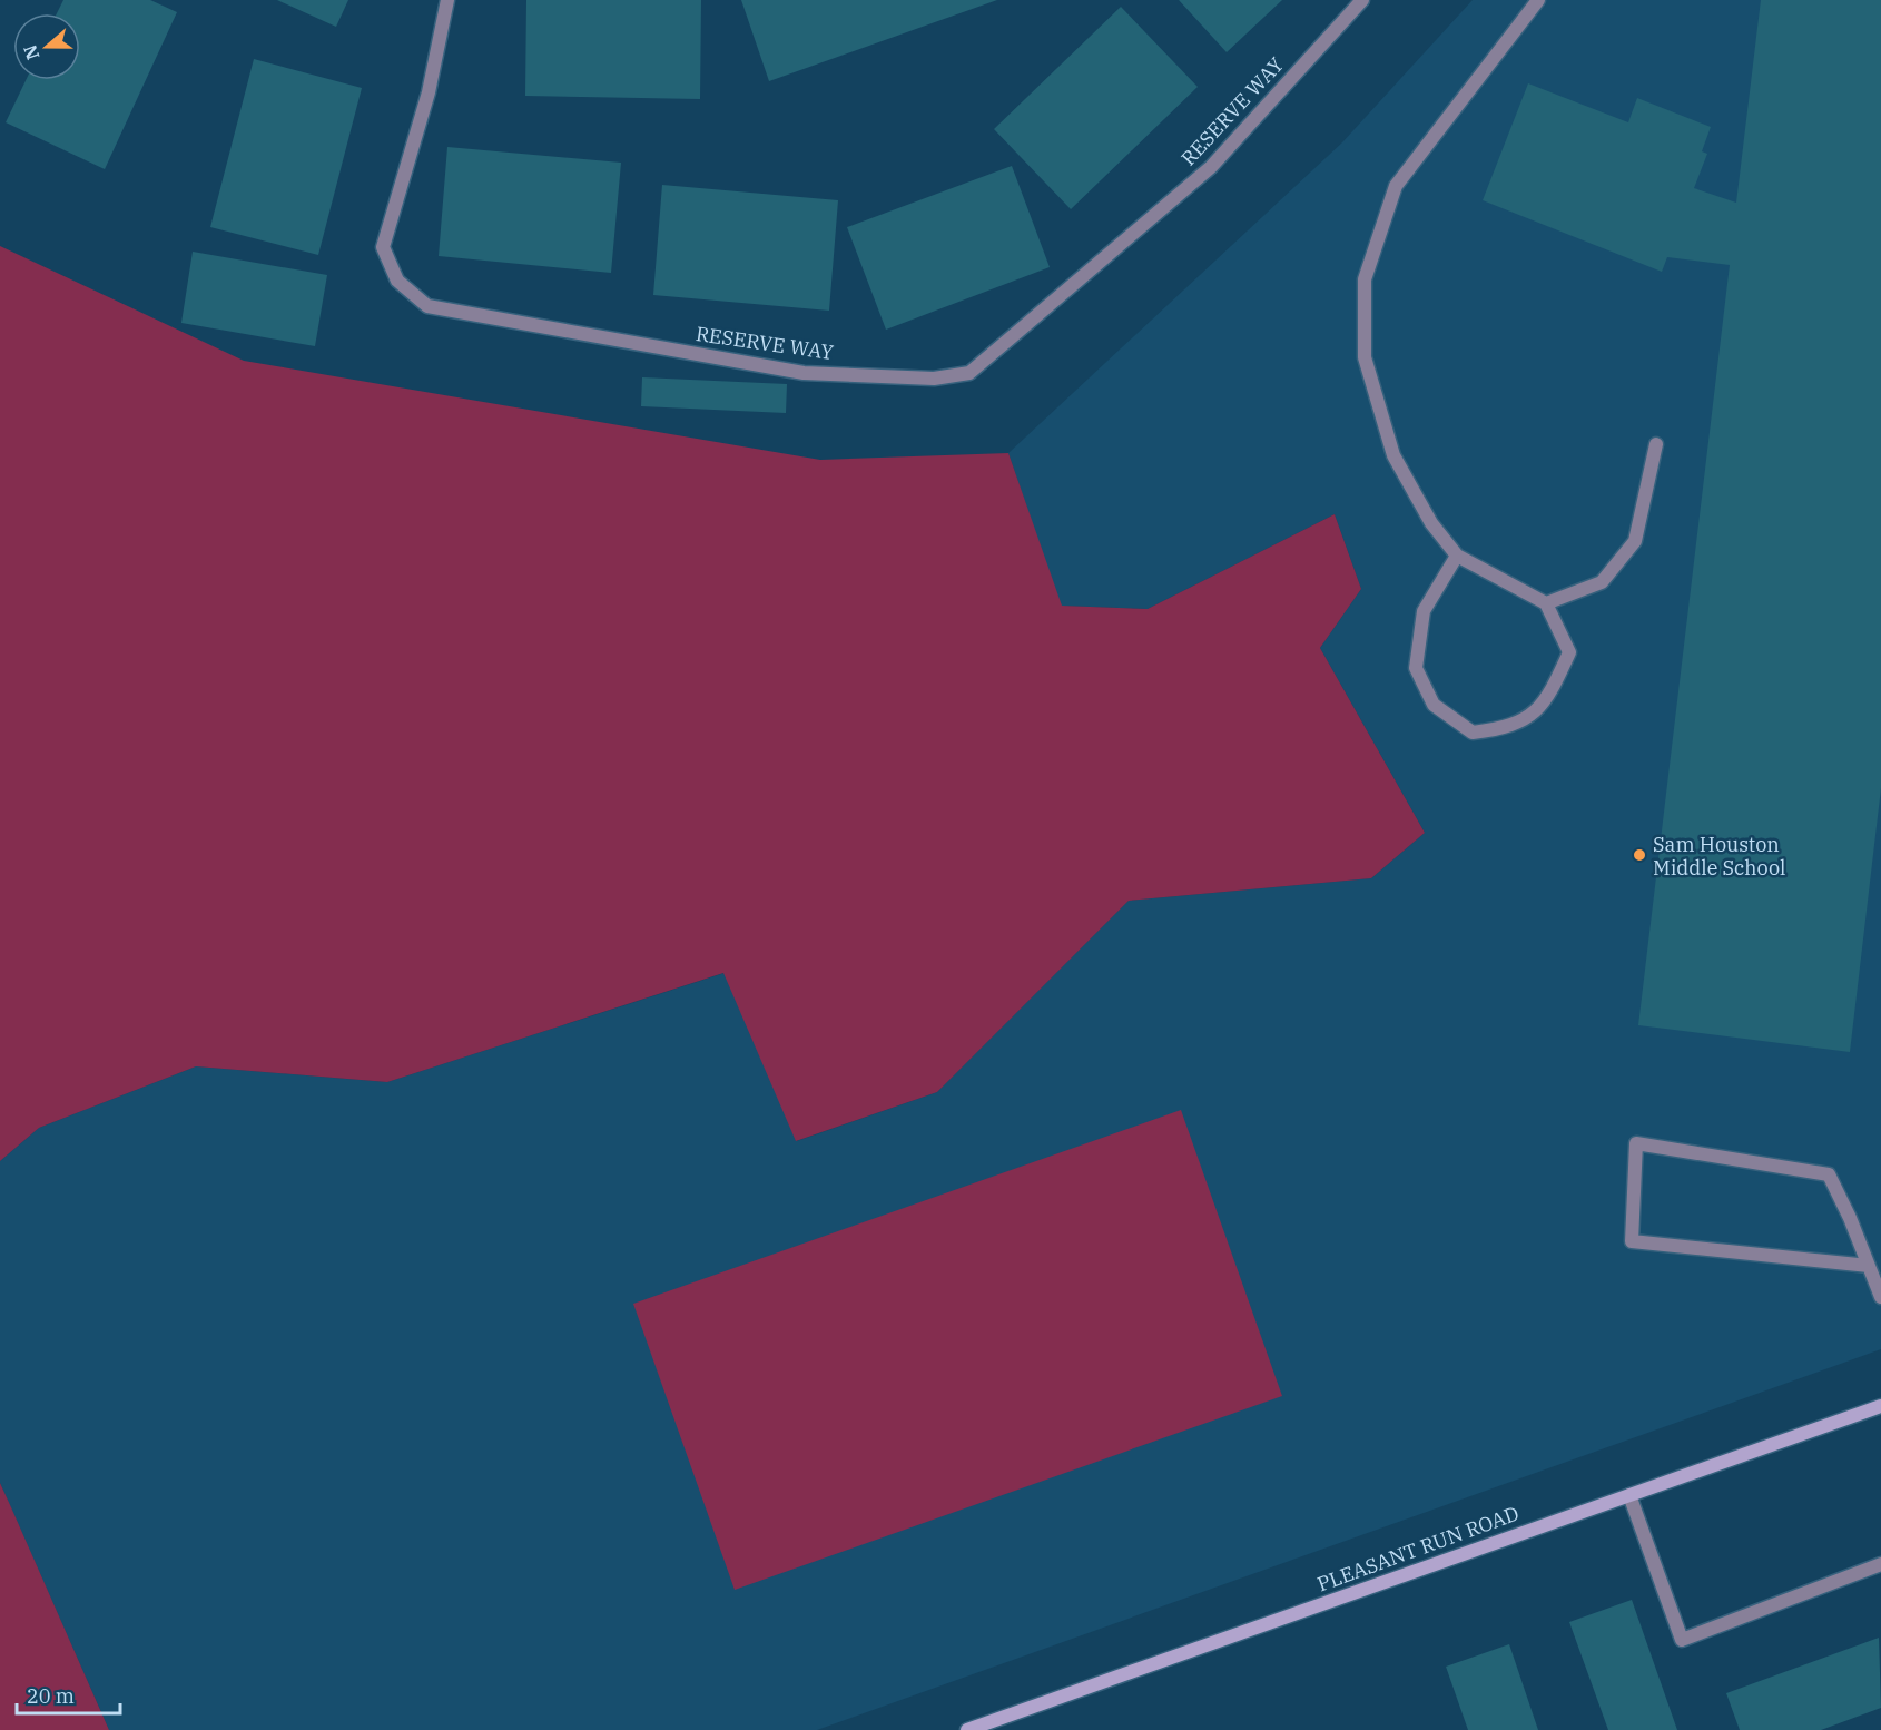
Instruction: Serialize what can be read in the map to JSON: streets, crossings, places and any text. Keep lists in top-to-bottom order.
{
  "streets": {
    "street": ["RESERVE WAY", "PLEASANT RUN ROAD"]
  },
  "places": ["Sam Houston Middle School"],
  "scale_bar": "20 m",
  "north": "left"
}
